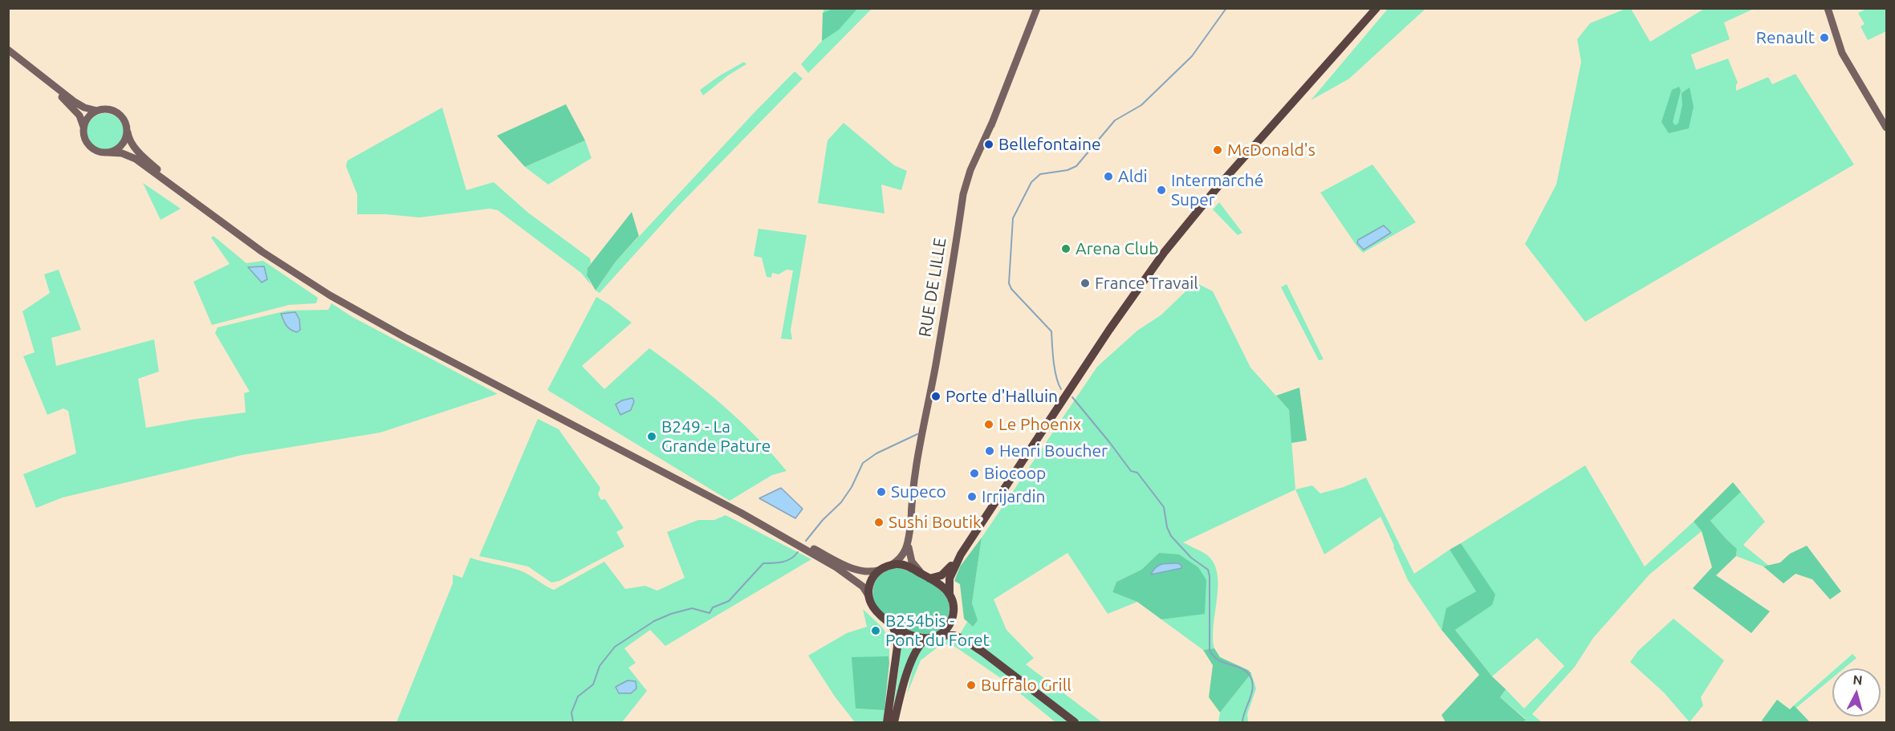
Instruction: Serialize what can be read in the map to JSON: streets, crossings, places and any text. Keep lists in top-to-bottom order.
{
  "streets": {
    "main road": ["RUE DE LILLE"]
  },
  "places": [
    "Renault",
    "Bellefontaine",
    "McDonald's",
    "Aldi",
    "Intermarché Super",
    "Arena Club",
    "France Travail",
    "Porte d'Halluin",
    "Le Phoenix",
    "B249 - La Grande Pature",
    "Henri Boucher",
    "Biocoop",
    "Supeco",
    "Irrijardin",
    "Sushi Boutik",
    "B254bis - Pont du Foret",
    "Buffalo Grill"
  ],
  "north": "top"
}
